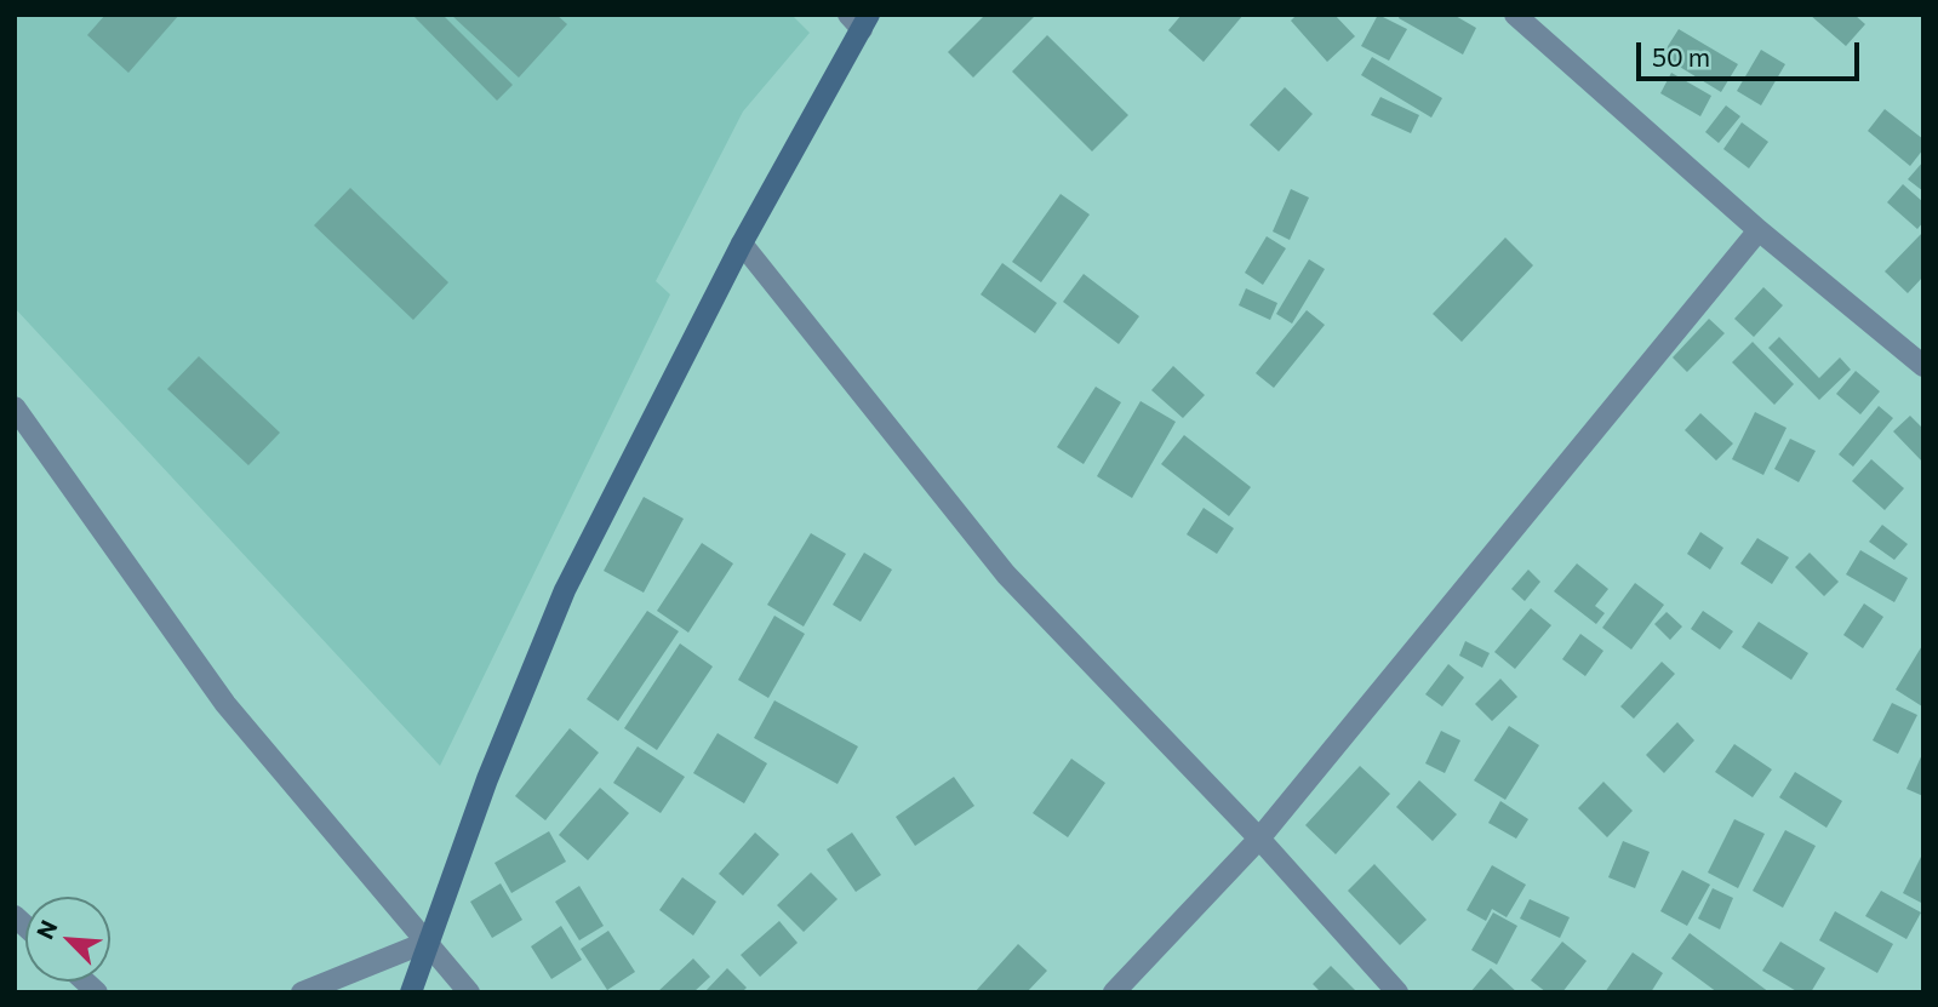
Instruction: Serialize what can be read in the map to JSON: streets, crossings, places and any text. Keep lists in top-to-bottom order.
{
  "scale_bar": "50 m",
  "north": "top left"
}
